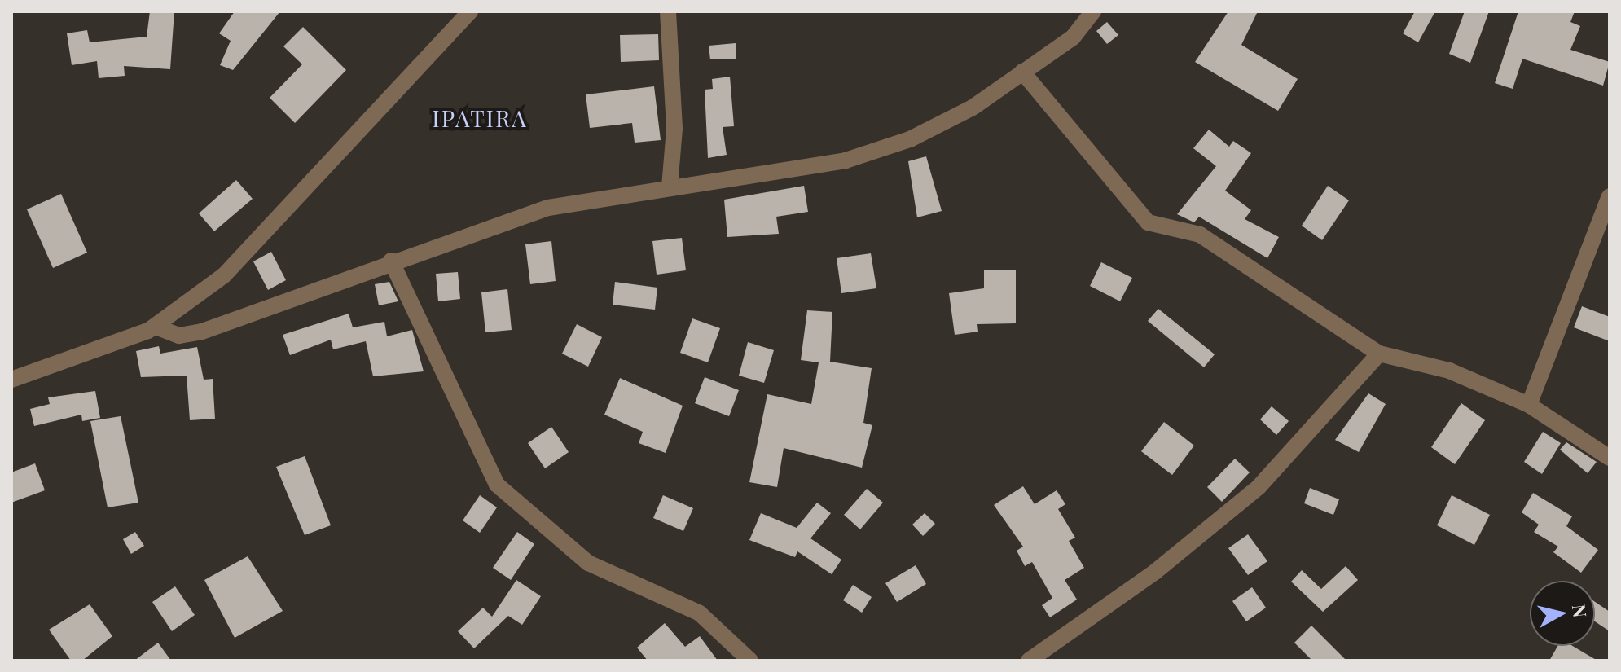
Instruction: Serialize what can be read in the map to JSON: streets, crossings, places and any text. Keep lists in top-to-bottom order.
{
  "districts": ["IPATIRA"],
  "north": "right"
}
